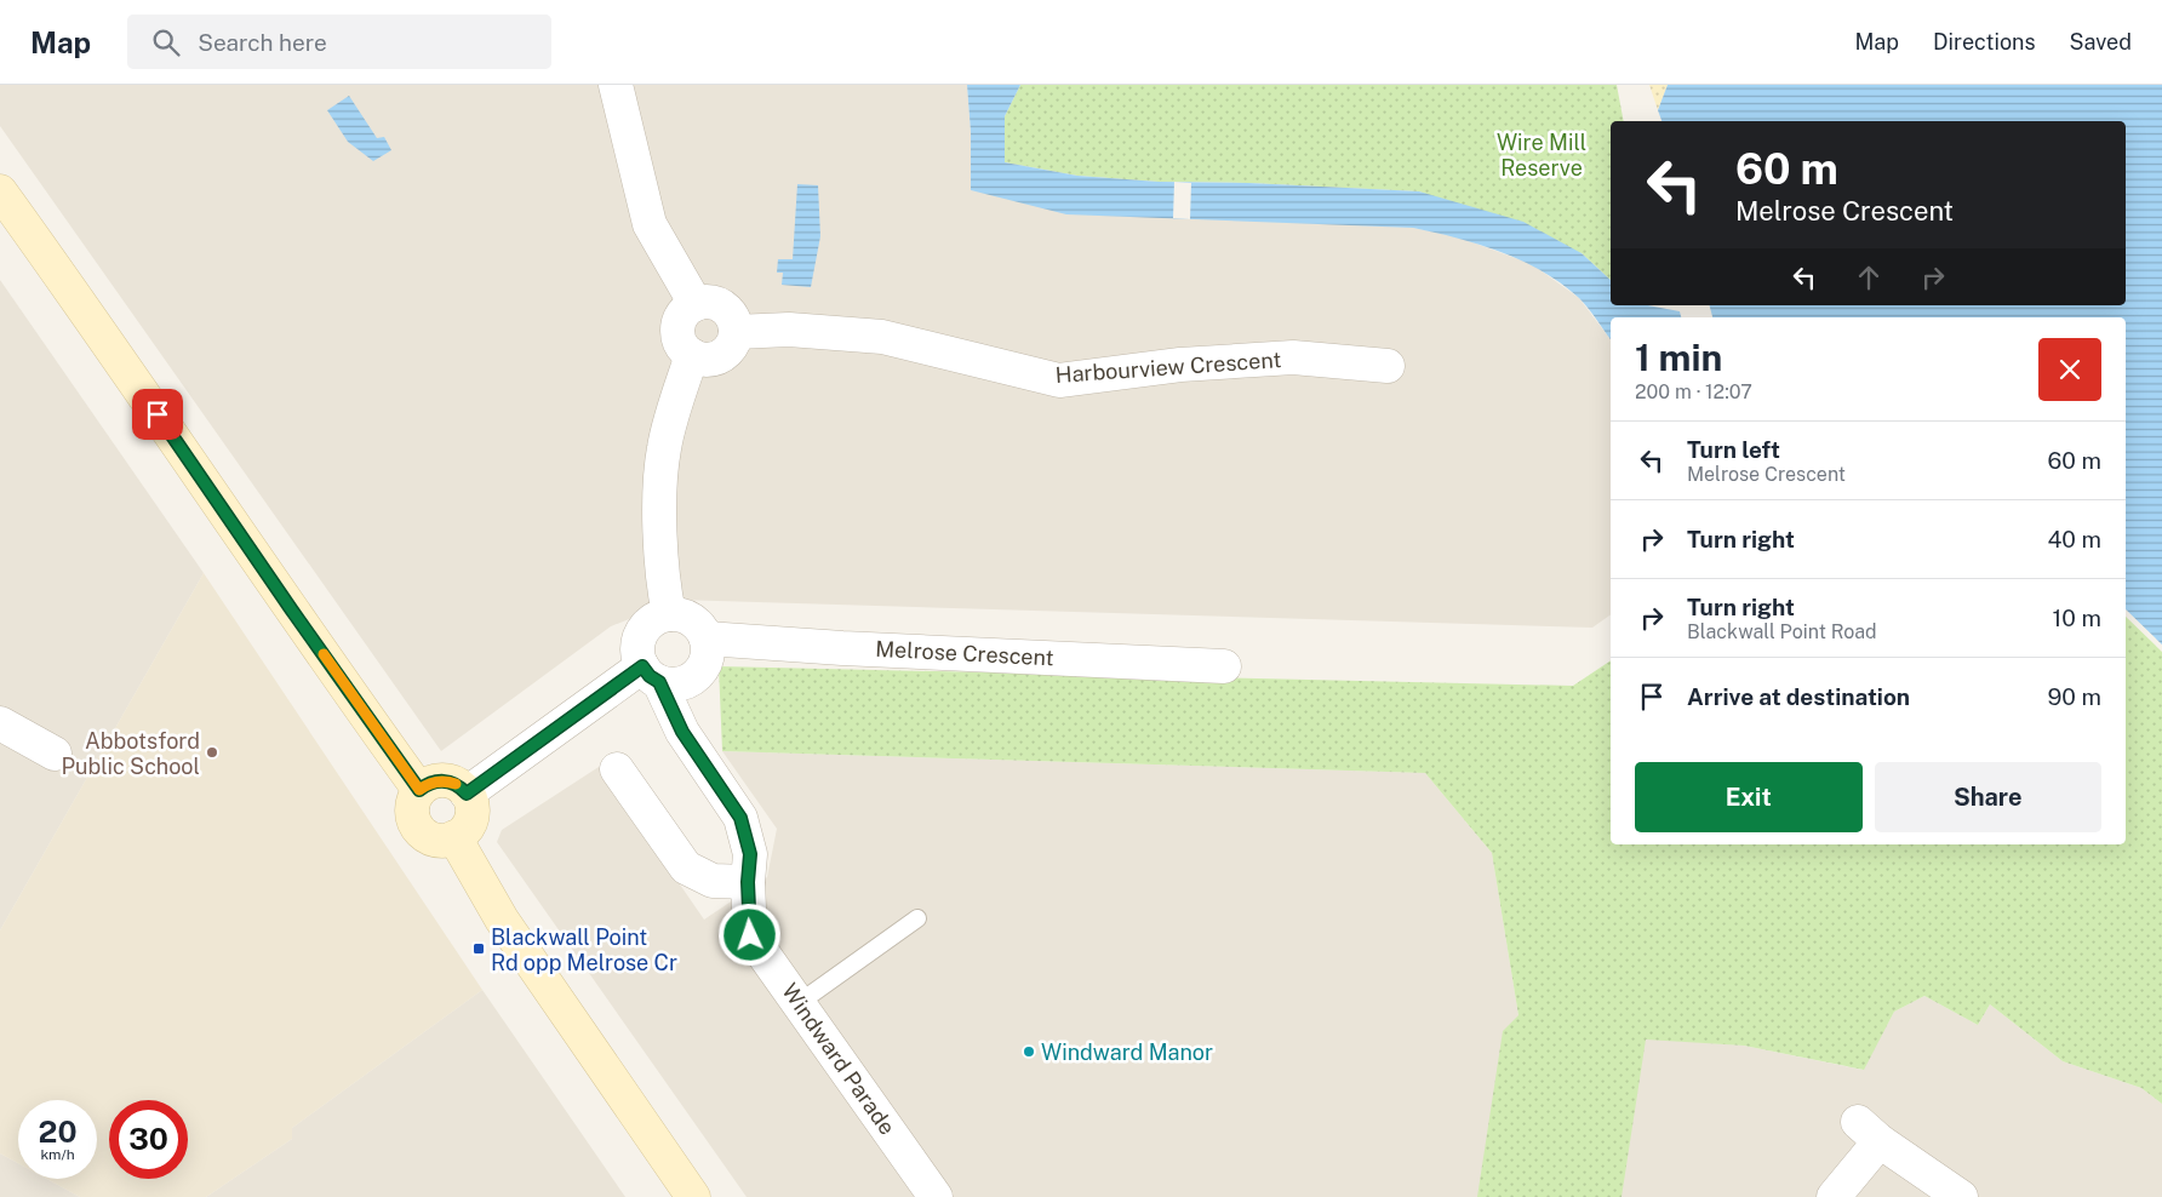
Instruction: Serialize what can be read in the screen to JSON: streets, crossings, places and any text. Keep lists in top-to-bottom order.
{
  "streets": {
    "street": ["Harbourview Crescent", "Melrose Crescent", "Windward Parade"]
  },
  "crossings": [
    ["Melrose Crescent", "Windward Parade"]
  ],
  "parks": ["Wire Mill Reserve"],
  "places": {
    "other": ["Abbotsford Public School", "Windward Manor"],
    "transit": ["Blackwall Point Rd opp Melrose Cr"]
  },
  "page": {
    "header": "Map",
    "search": "Search here",
    "nav": ["Map", "Directions", "Saved"],
    "turn": ["60 m", "Melrose Crescent"],
    "heading": ["1 min", "200 m · 12:07"],
    "list": [
      {
        "name": "Turn left",
        "note": "Melrose Crescent",
        "value": "60 m"
      },
      {
        "name": "Turn right",
        "value": "40 m"
      },
      {
        "name": "Turn right",
        "note": "Blackwall Point Road",
        "value": "10 m"
      },
      {
        "name": "Arrive at destination",
        "value": "90 m"
      }
    ],
    "buttons": ["Exit", "Share"],
    "speed": "20 km/h",
    "limit": "30"
  }
}
